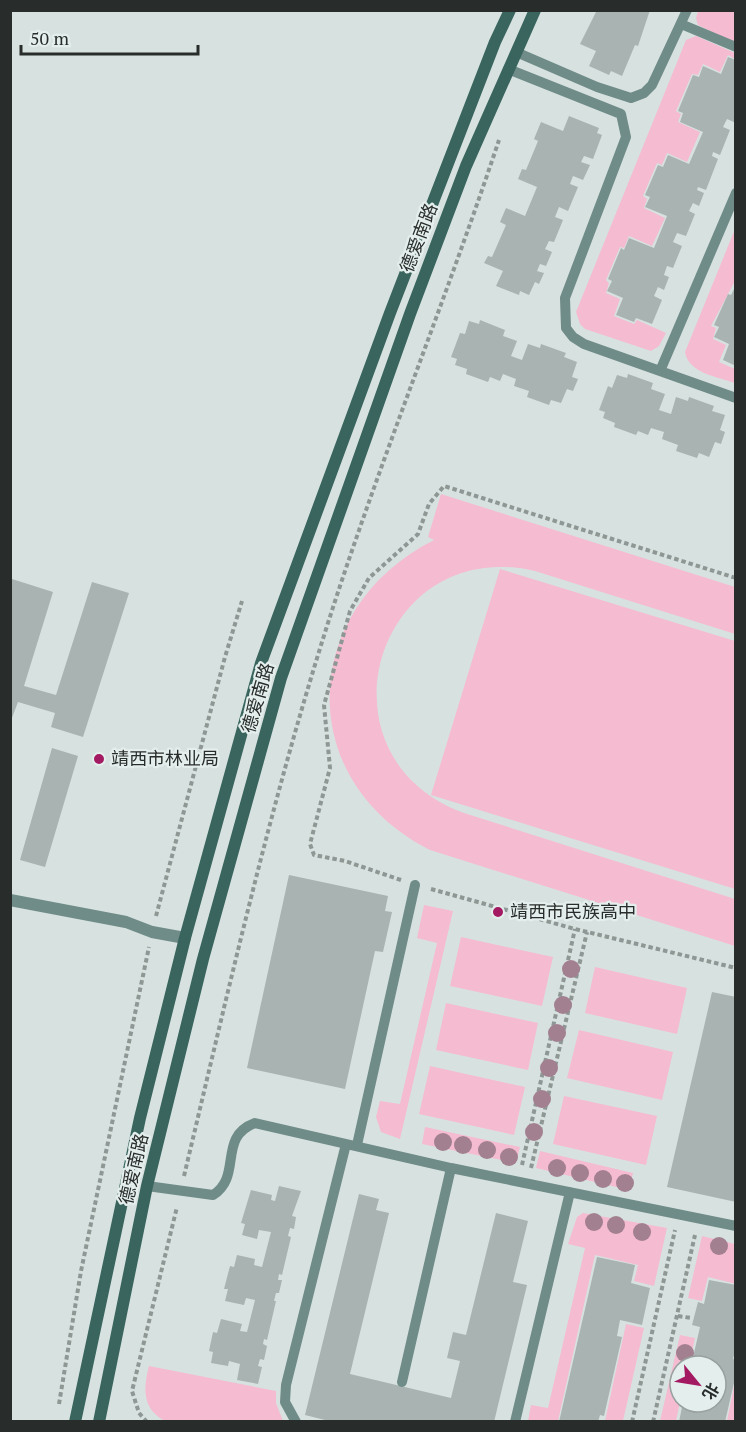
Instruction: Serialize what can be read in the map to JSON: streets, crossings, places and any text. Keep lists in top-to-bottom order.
{
  "streets": {
    "main road": ["德爱南路"]
  },
  "places": ["靖西市林业局", "靖西市民族高中"],
  "scale_bar": "50 m",
  "north": "bottom right"
}
